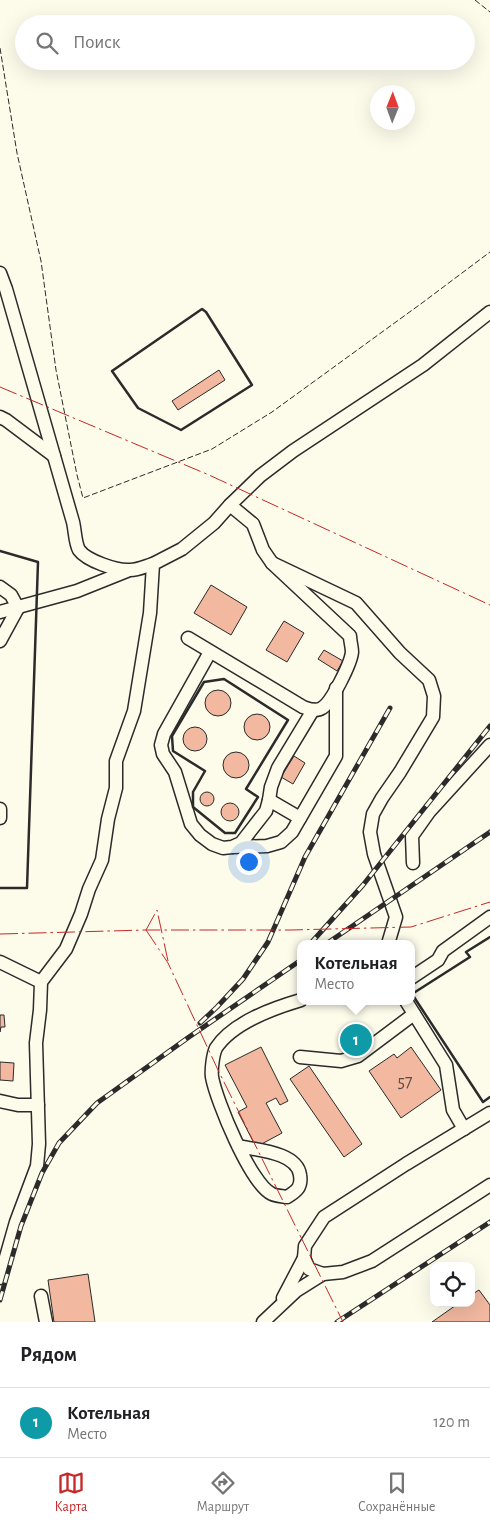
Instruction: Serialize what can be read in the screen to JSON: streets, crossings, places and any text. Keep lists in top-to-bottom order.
{
  "house_numbers": ["57"],
  "north": "top",
  "page": {
    "search": "Поиск",
    "popup": ["Котельная", "Место"],
    "pins": "1",
    "heading": "Рядом",
    "list": [
      {
        "mark": "1",
        "name": "Котельная",
        "note": "Место",
        "value": "120 m"
      }
    ],
    "nav": ["Карта", "Маршрут", "Сохранённые"]
  }
}
